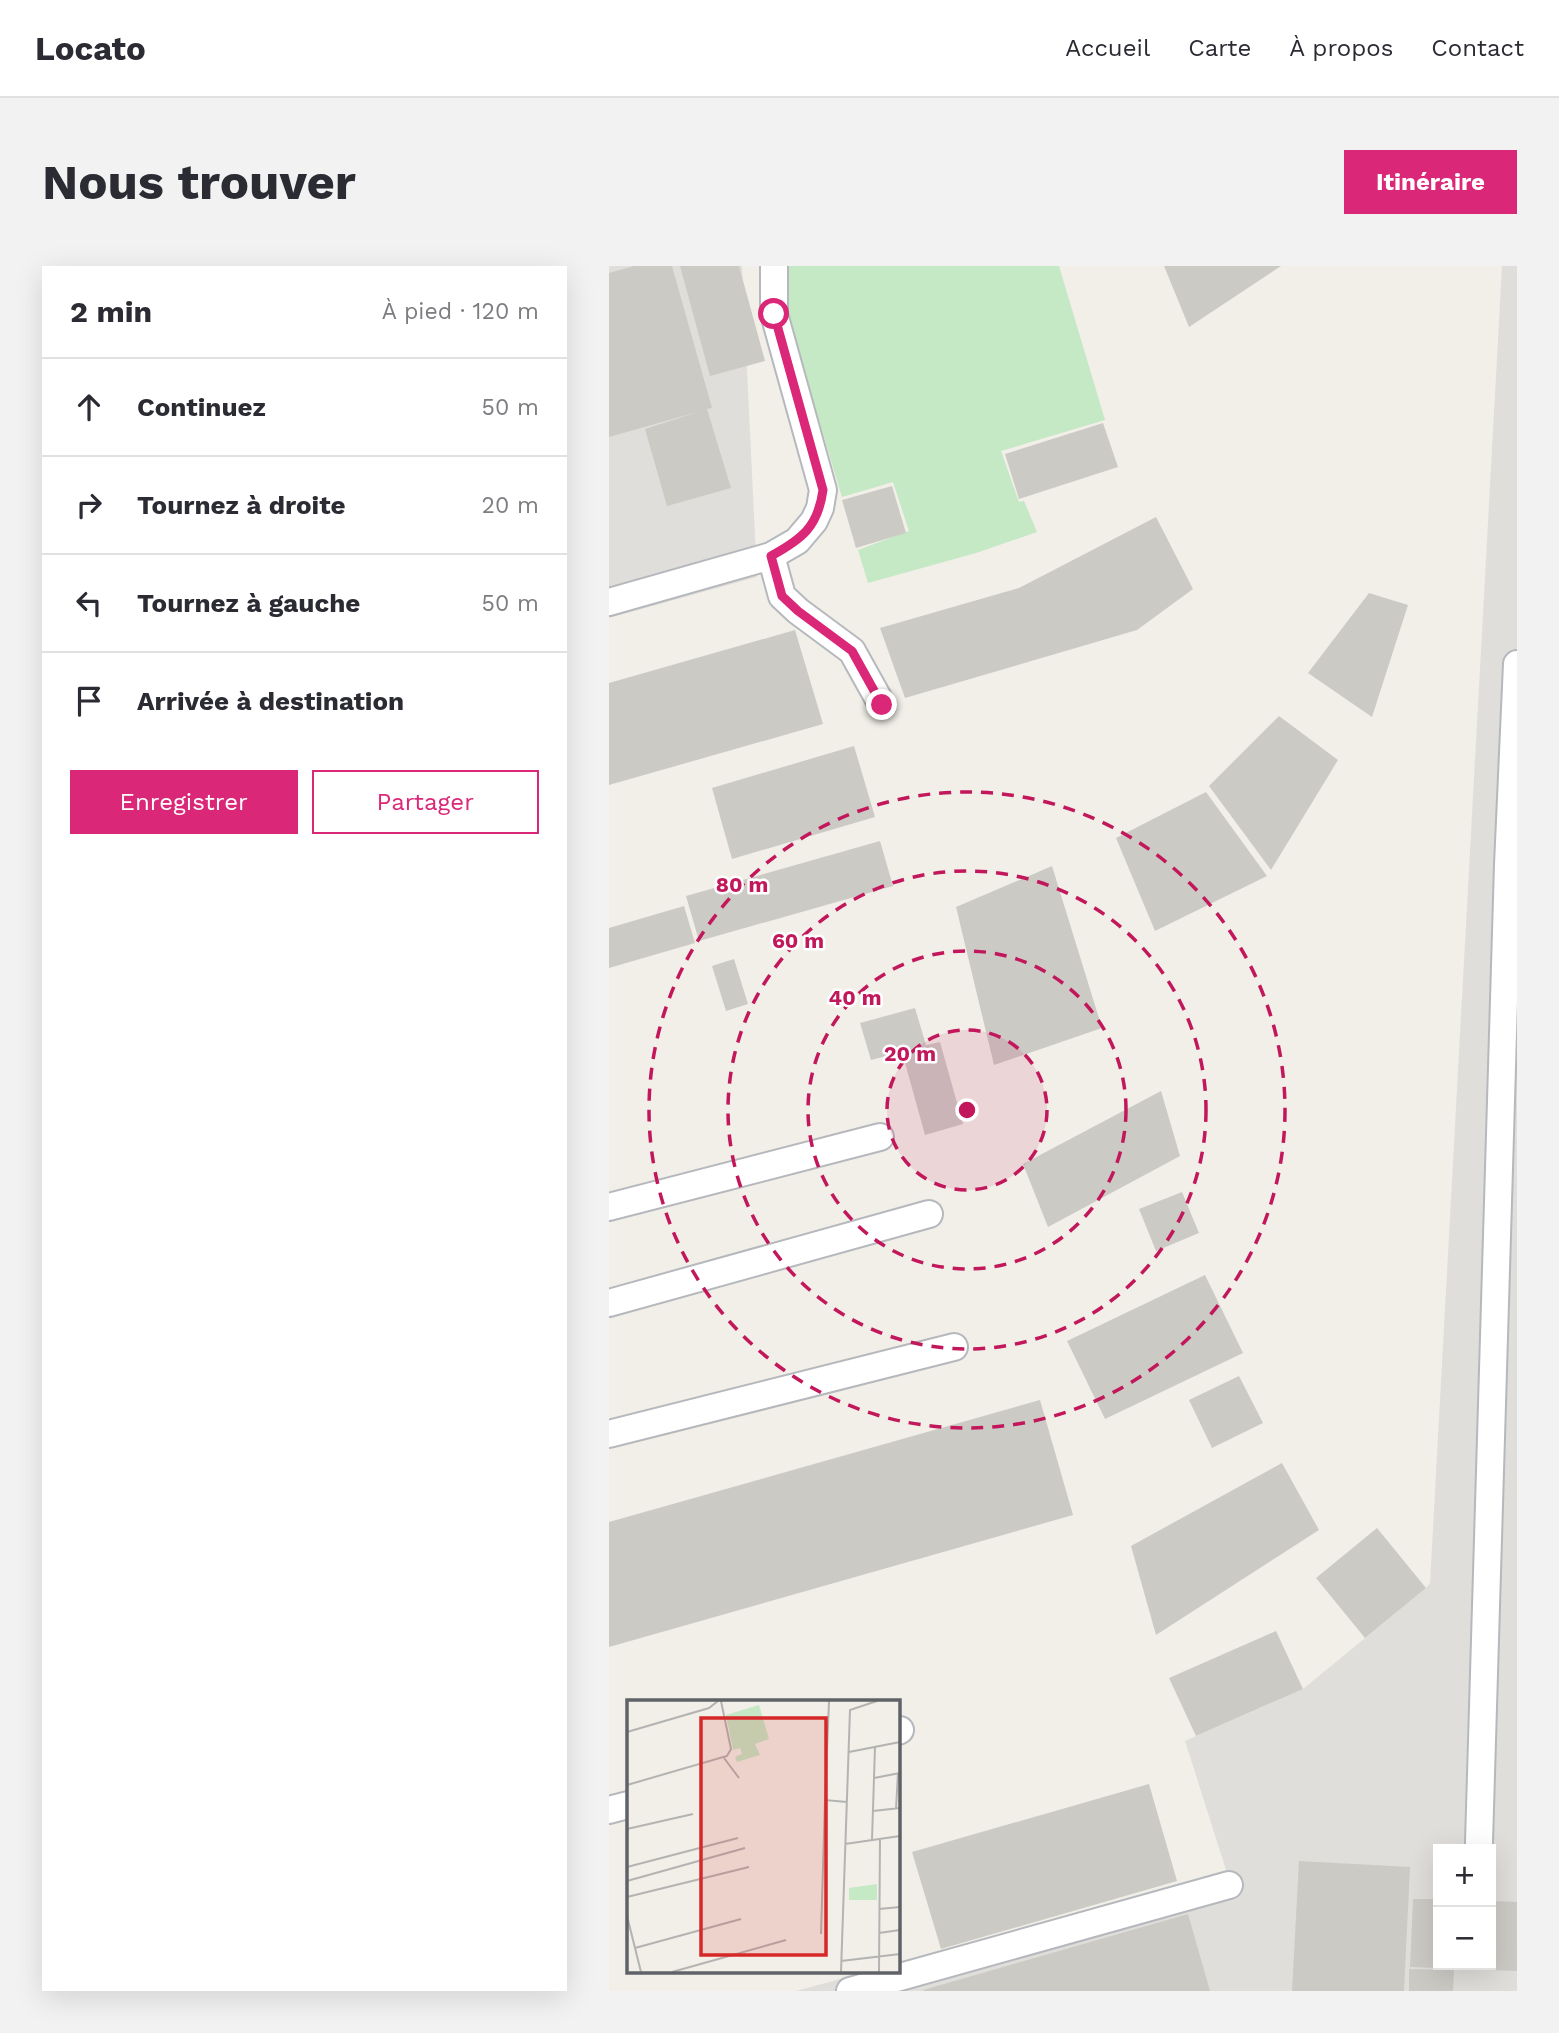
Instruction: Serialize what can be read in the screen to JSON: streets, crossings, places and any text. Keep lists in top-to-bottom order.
{
  "page": {
    "header": "Locato",
    "nav": [
      "Accueil",
      "Carte",
      "À propos",
      "Contact"
    ],
    "buttons": [
      "Itinéraire",
      ["Enregistrer", "Partager"]
    ],
    "title": "Nous trouver",
    "heading": ["2 min", "À pied · 120 m"],
    "list": [
      ["Continuez", "50 m"],
      ["Tournez à droite", "20 m"],
      ["Tournez à gauche", "50 m"],
      "Arrivée à destination"
    ],
    "map_buttons": ["+", "−"]
  },
  "rings": [
    "80 m",
    "60 m",
    "40 m",
    "20 m"
  ]
}
